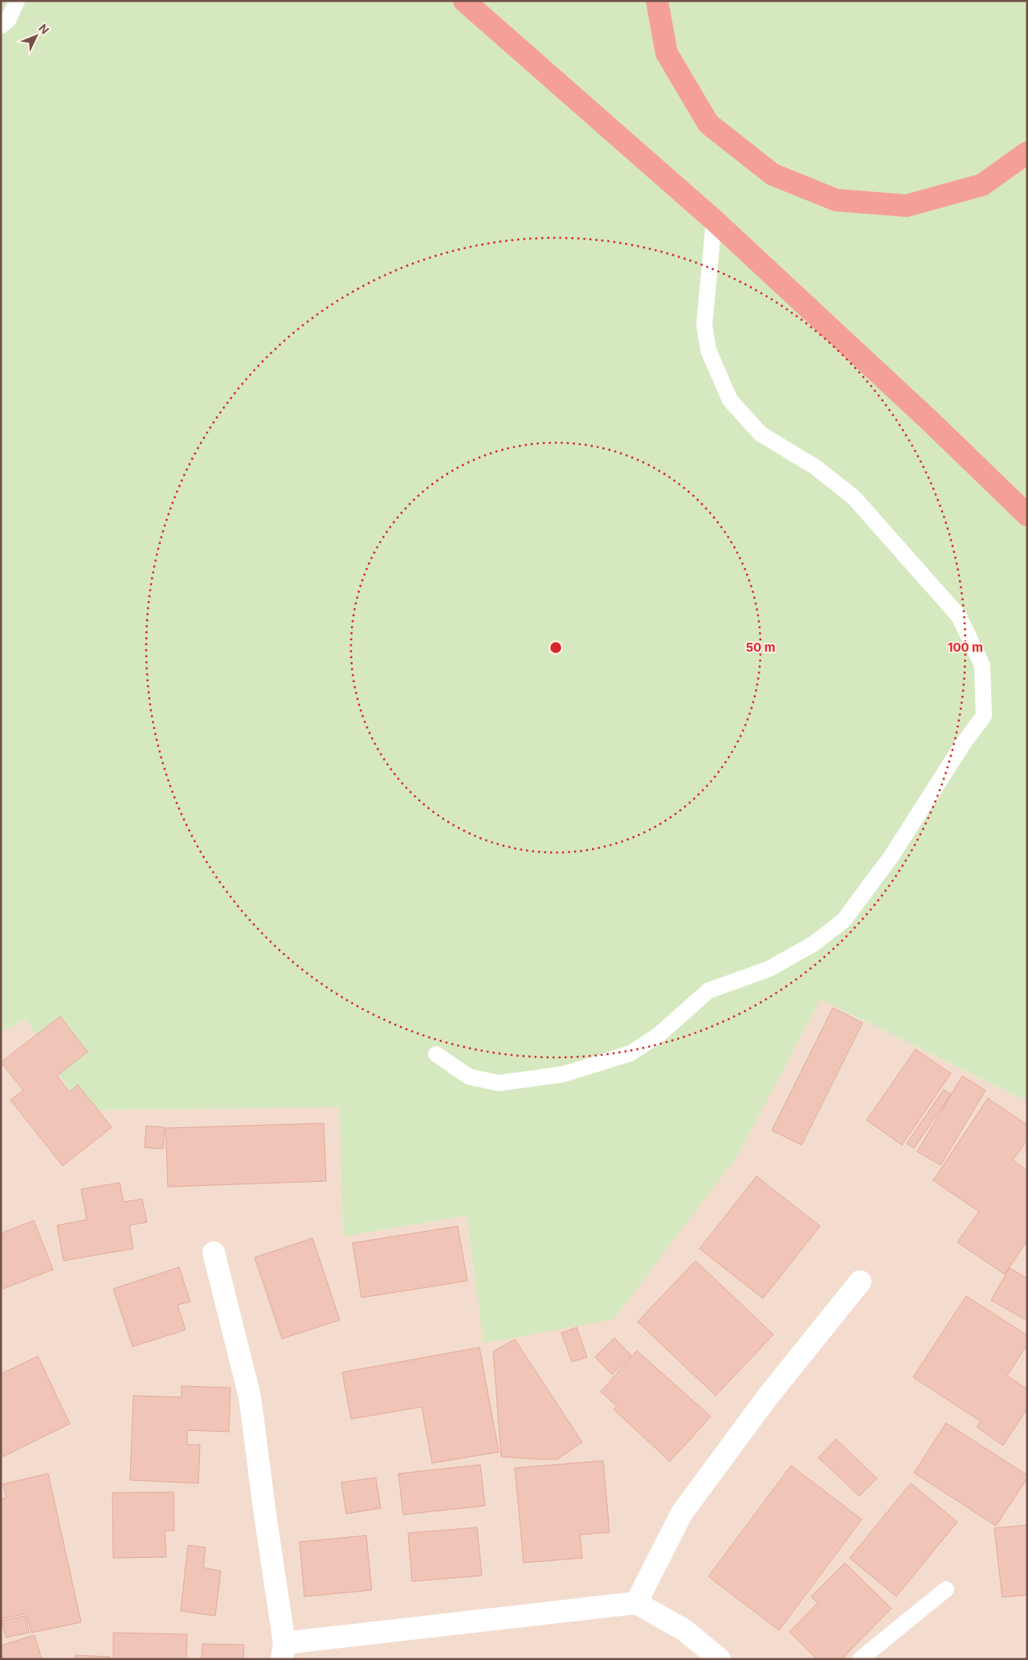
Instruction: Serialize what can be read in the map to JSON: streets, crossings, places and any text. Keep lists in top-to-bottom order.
{
  "north": "top right",
  "rings": ["50 m", "100 m"]
}
